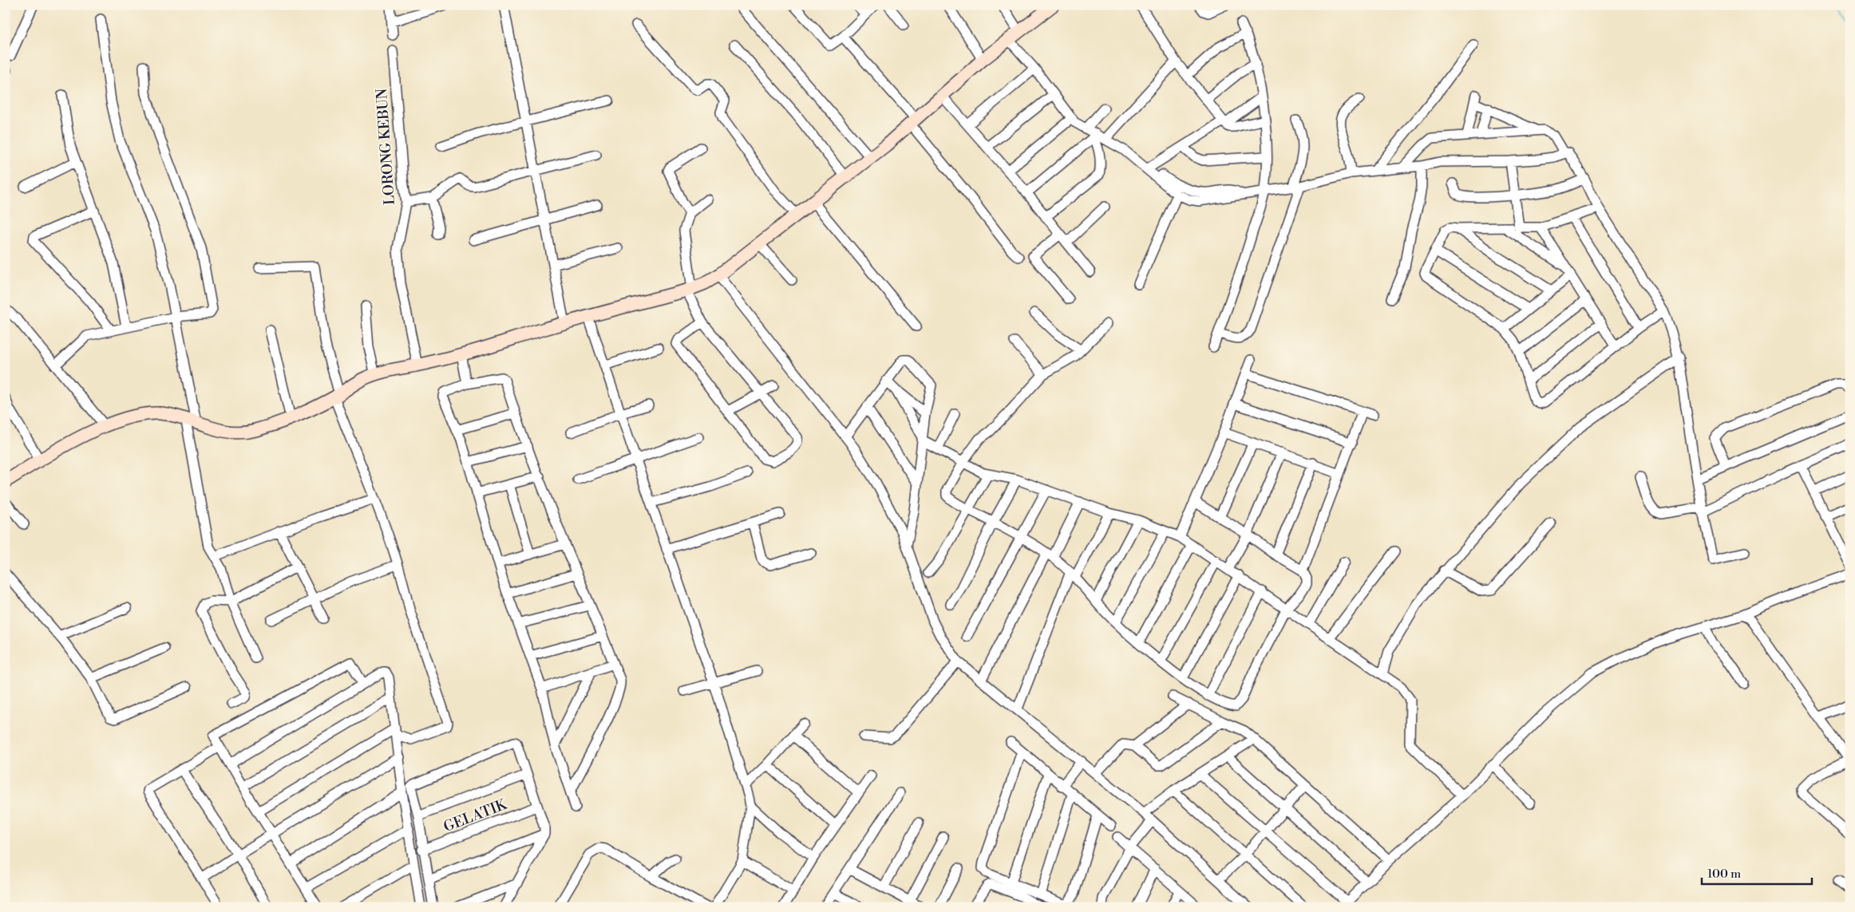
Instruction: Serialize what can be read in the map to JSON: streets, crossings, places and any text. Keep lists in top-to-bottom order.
{
  "streets": {
    "street": ["LORONG KEBUN", "GELATIK"]
  },
  "scale_bar": "100 m"
}
